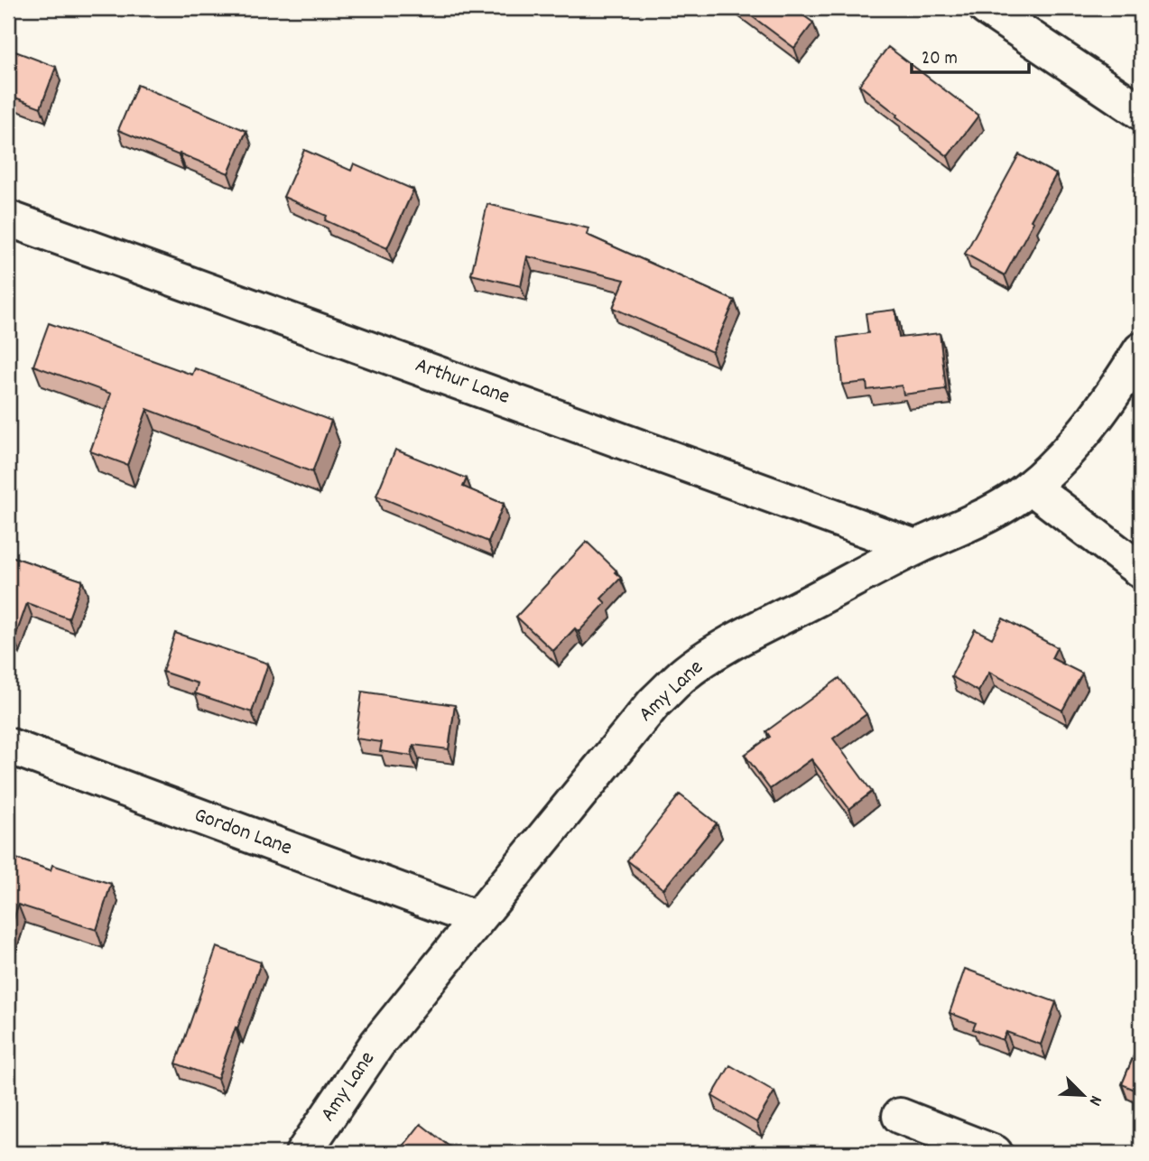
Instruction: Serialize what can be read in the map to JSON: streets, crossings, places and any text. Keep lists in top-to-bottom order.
{
  "streets": {
    "street": ["Arthur Lane", "Amy Lane", "Gordon Lane"]
  },
  "crossings": [
    ["Arthur Lane", "Amy Lane"],
    ["Amy Lane", "Gordon Lane"]
  ],
  "scale_bar": "20 m",
  "north": "bottom right"
}
